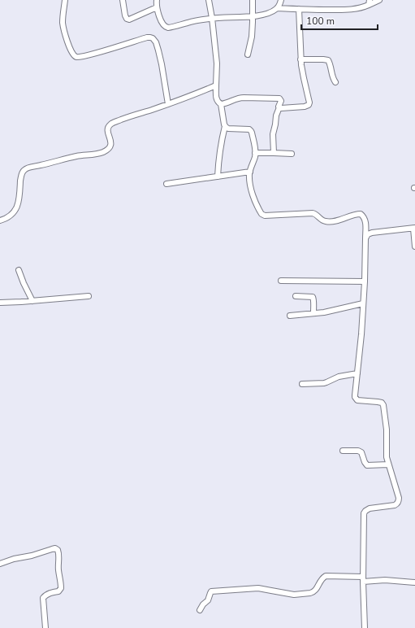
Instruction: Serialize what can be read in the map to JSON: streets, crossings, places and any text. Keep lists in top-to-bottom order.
{
  "scale_bar": "100 m"
}
